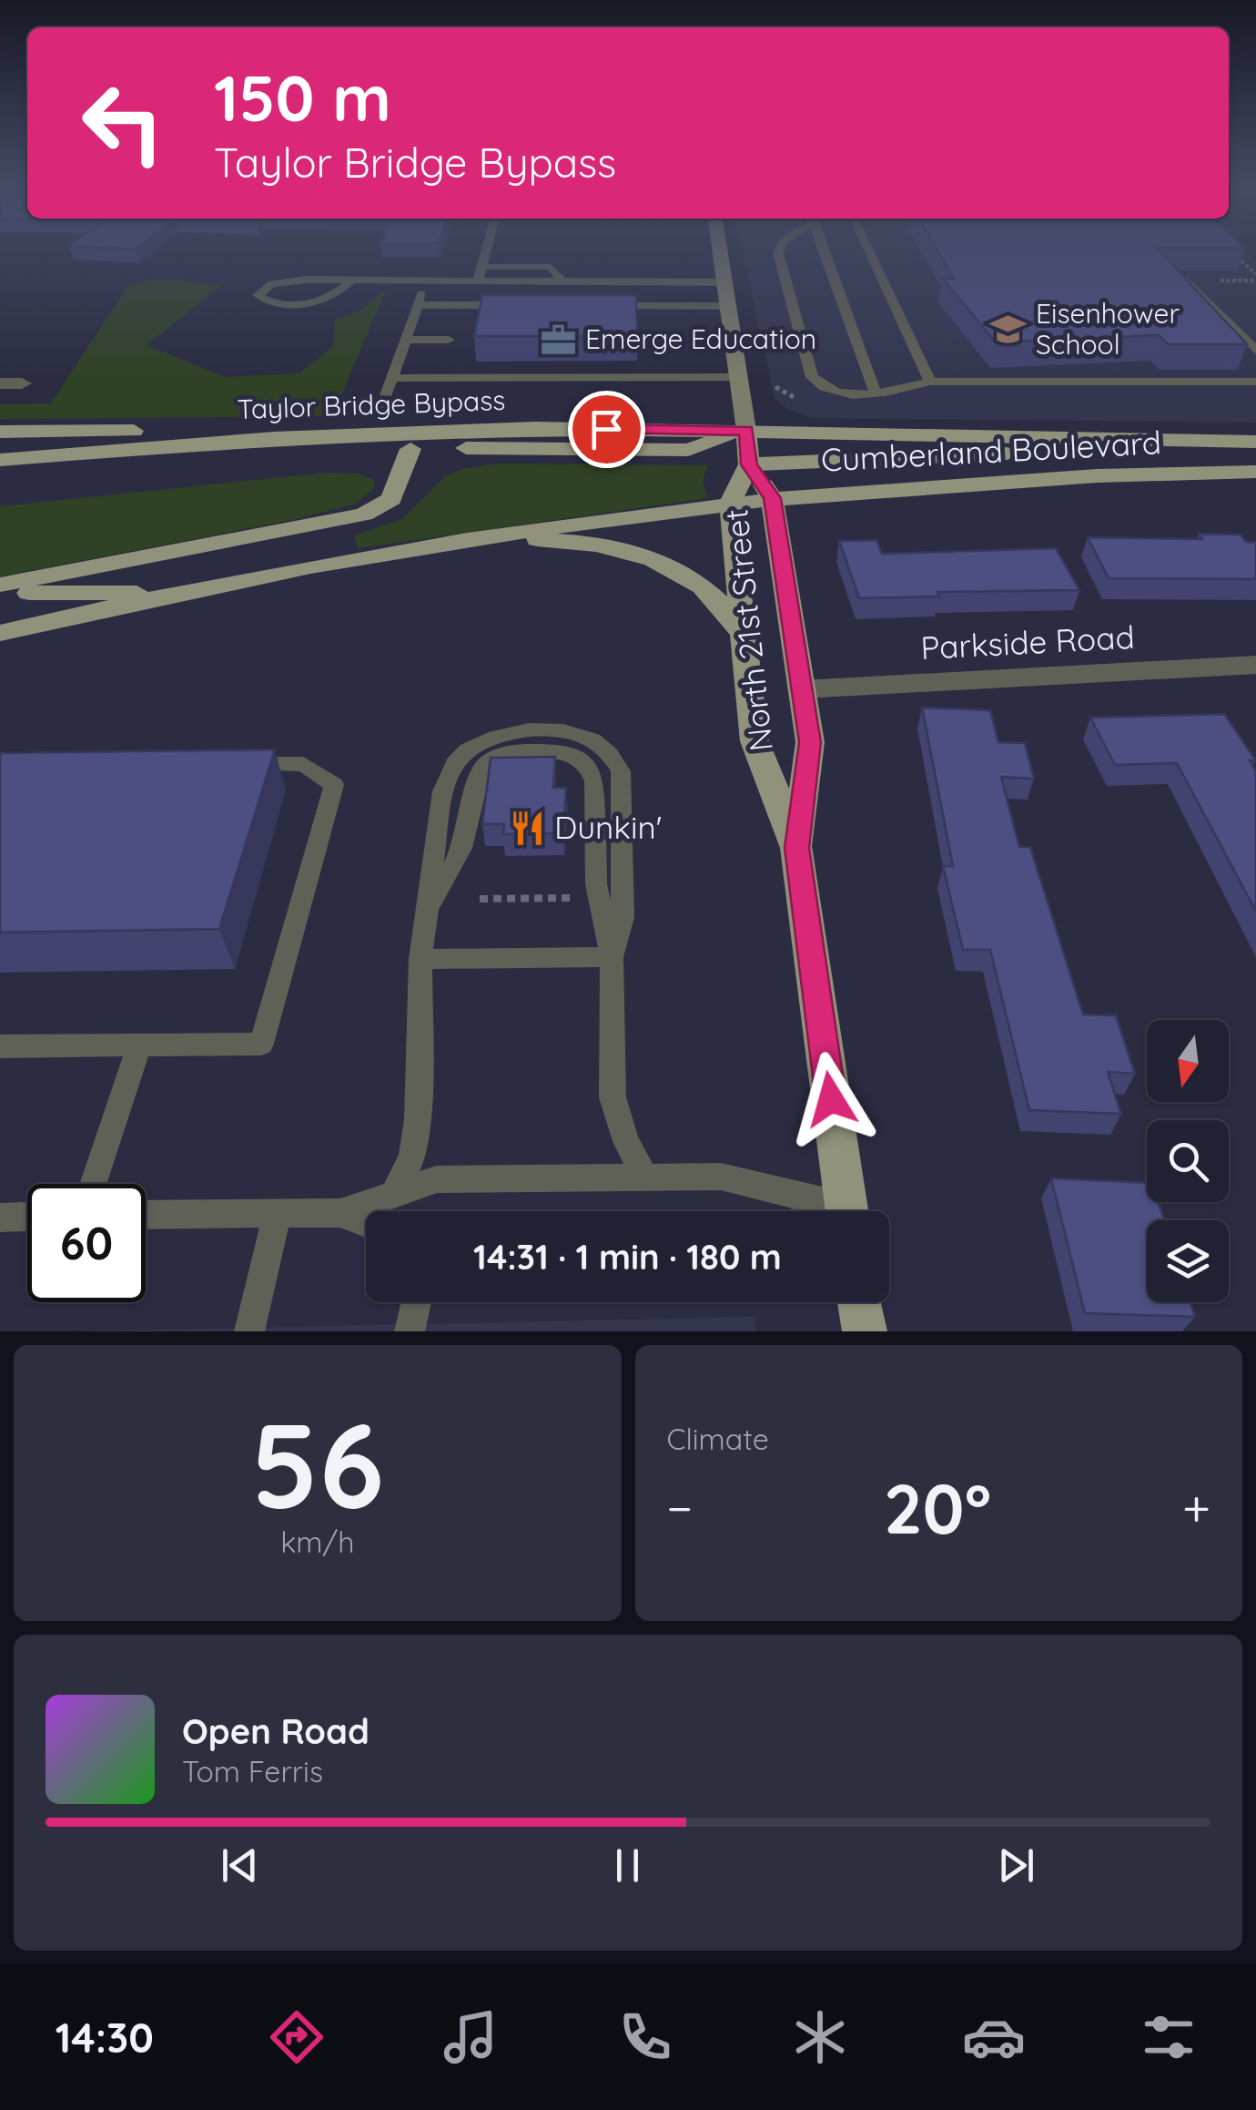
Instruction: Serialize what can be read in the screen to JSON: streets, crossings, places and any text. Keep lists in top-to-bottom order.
{
  "streets": {
    "main road": ["Taylor Bridge Bypass", "Cumberland Boulevard", "North 21st Street"],
    "street": ["Parkside Road"]
  },
  "crossings": [
    ["Taylor Bridge Bypass", "Cumberland Boulevard"],
    ["Taylor Bridge Bypass", "North 21st Street"],
    ["Cumberland Boulevard", "North 21st Street"],
    ["North 21st Street", "Parkside Road"]
  ],
  "places": {
    "school or university": ["Eisenhower School"],
    "office": ["Emerge Education"],
    "restaurant": ["Dunkin'"]
  },
  "north": "bottom",
  "page": {
    "turn": ["150 m", "Taylor Bridge Bypass"],
    "limit": "60",
    "trip": "14:31 · 1 min · 180 m",
    "tile": [
      ["56", "km/h"],
      "Climate"
    ],
    "heat": ["−", "20°", "+"],
    "song": ["Open Road", "Tom Ferris"],
    "tabs": "14:30"
  }
}
